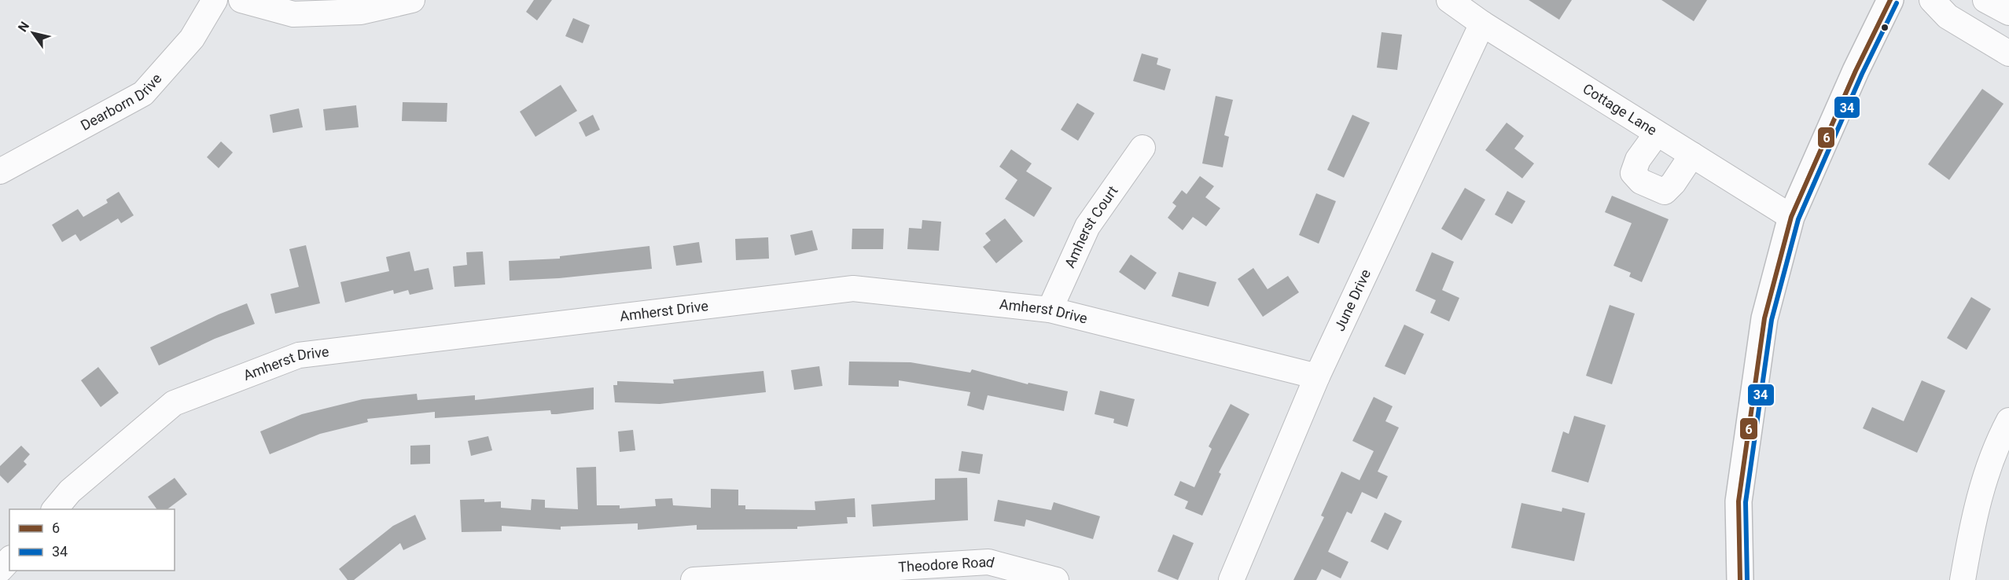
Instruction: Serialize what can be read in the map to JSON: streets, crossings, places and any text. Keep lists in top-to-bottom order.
{
  "streets": {
    "street": [
      "Dearborn Drive",
      "Cottage Lane",
      "Amherst Court",
      "June Drive",
      "Amherst Drive",
      "Theodore Road"
    ]
  },
  "crossings": [
    ["Cottage Lane", "June Drive"],
    ["Amherst Court", "Amherst Drive"],
    ["June Drive", "Amherst Drive"]
  ],
  "lines": ["transit line 6", "transit line 34"],
  "legend": ["6", "34"],
  "north": "top left"
}
